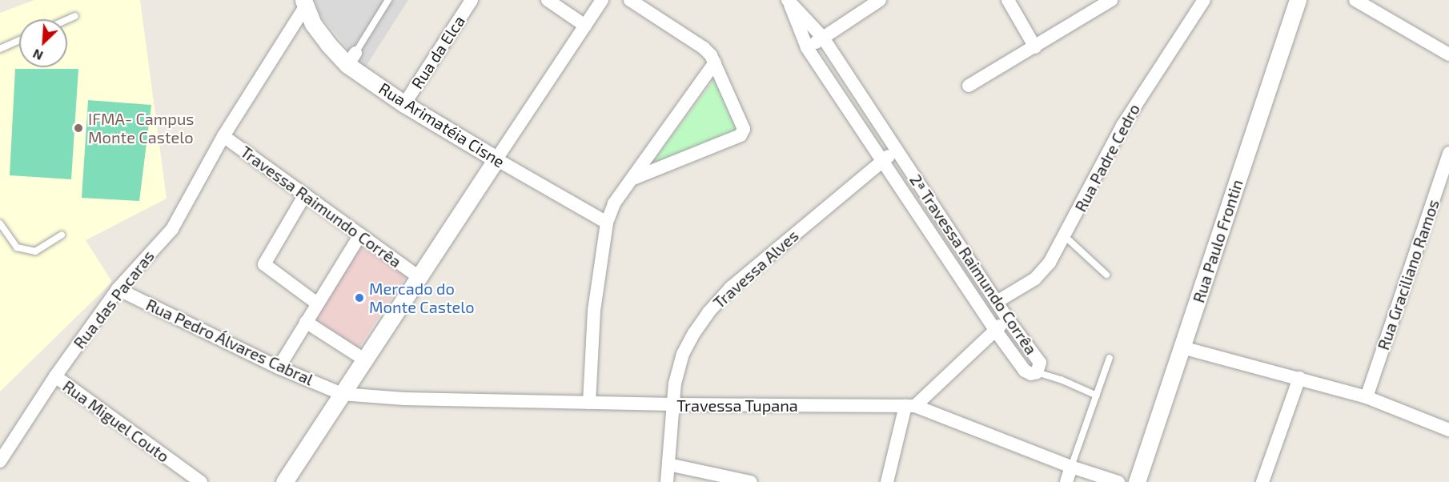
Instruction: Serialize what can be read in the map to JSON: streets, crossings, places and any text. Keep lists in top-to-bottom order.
{
  "streets": {
    "street": [
      "Rua da Elca",
      "Rua Arimatéia Cisne",
      "Rua Padre Cedro",
      "Travessa Raimundo Corrêa",
      "Rua Paulo Frontin",
      "2ª Travessa Raimundo Corrêa",
      "Travessa Alves",
      "Rua Graciliano Ramos",
      "Rua das Pacaras",
      "Rua Pedro Álvares Cabral",
      "Travessa Tupana",
      "Rua Miguel Couto"
    ]
  },
  "crossings": [
    ["Rua da Elca", "Rua Arimatéia Cisne"],
    ["Rua Arimatéia Cisne", "Rua das Pacaras"],
    ["Rua Padre Cedro", "2ª Travessa Raimundo Corrêa"],
    ["Travessa Raimundo Corrêa", "Rua das Pacaras"],
    ["2ª Travessa Raimundo Corrêa", "Travessa Alves"],
    ["Travessa Alves", "Travessa Tupana"],
    ["Rua das Pacaras", "Rua Pedro Álvares Cabral"],
    ["Rua das Pacaras", "Rua Miguel Couto"],
    ["Rua Pedro Álvares Cabral", "Travessa Tupana"]
  ],
  "places": ["IFMA- Campus Monte Castelo", "Mercado do Monte Castelo"],
  "north": "bottom left"
}
